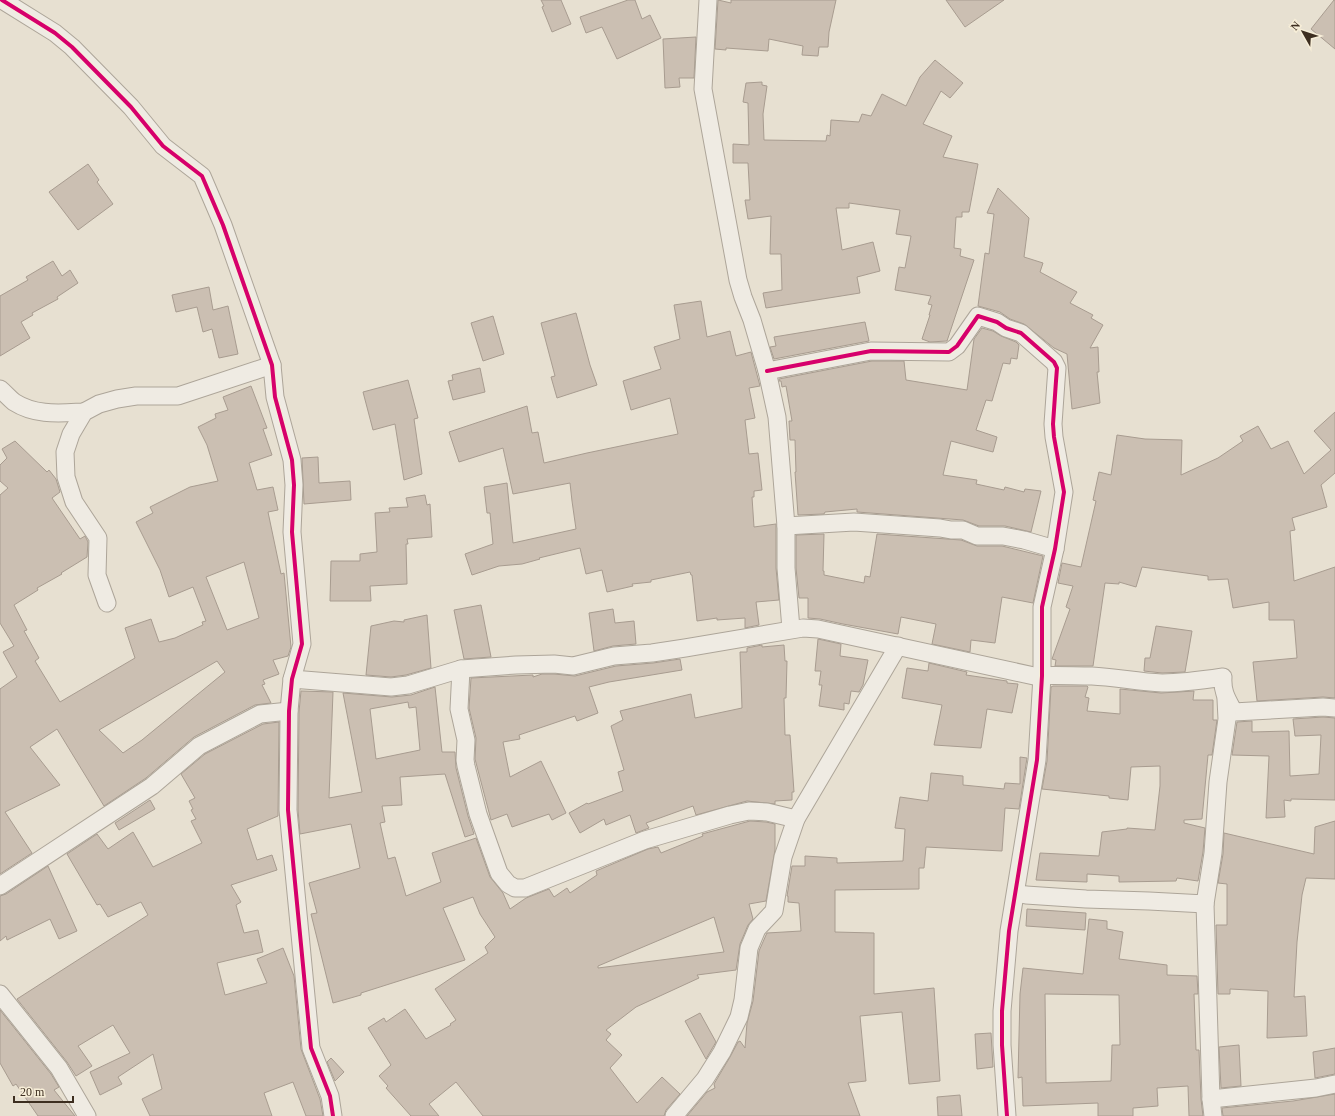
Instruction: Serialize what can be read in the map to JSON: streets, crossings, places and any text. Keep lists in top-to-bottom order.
{
  "scale_bar": "20 m",
  "north": "top left"
}
